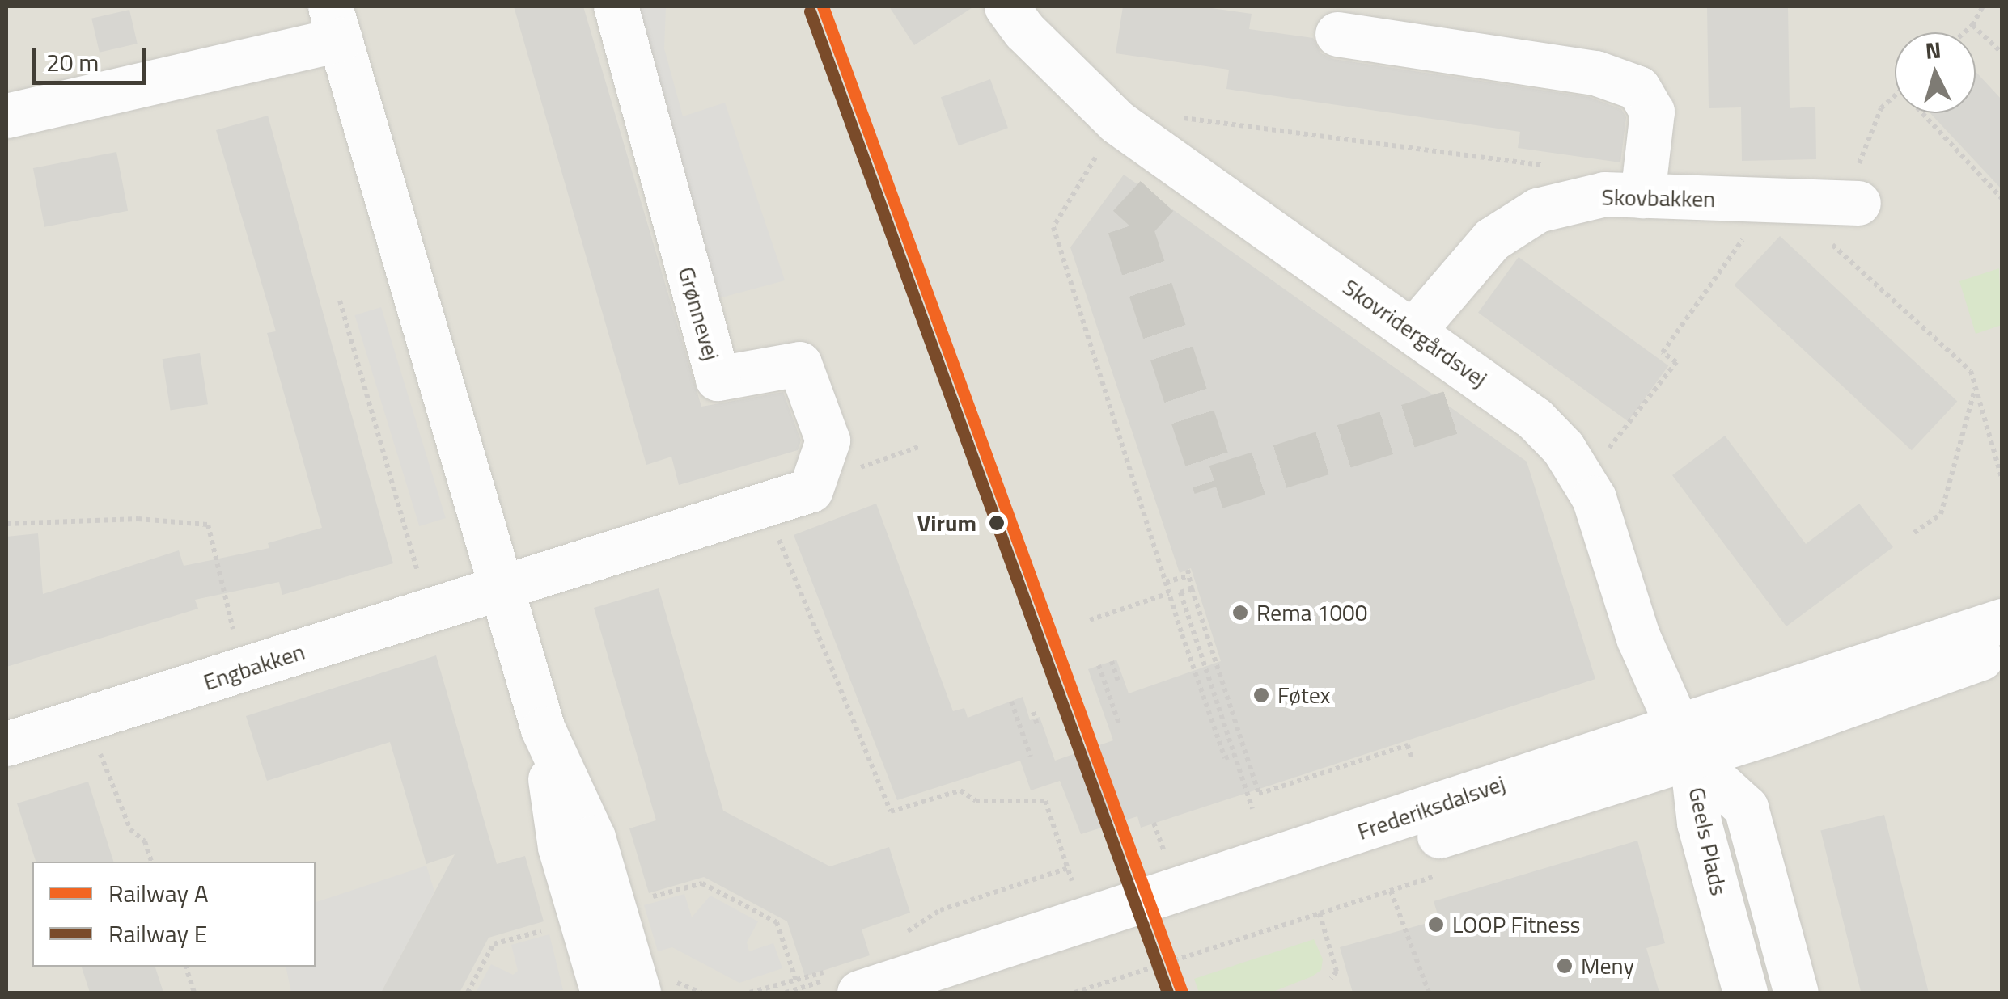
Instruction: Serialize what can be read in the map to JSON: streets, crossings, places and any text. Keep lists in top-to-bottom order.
{
  "streets": {
    "street": [
      "Skovbakken",
      "Grønnevej",
      "Skovridergårdsvej",
      "Engbakken",
      "Frederiksdalsvej",
      "Geels Plads"
    ]
  },
  "crossings": [
    ["Skovbakken", "Skovridergårdsvej"],
    ["Grønnevej", "Engbakken"],
    ["Skovridergårdsvej", "Frederiksdalsvej"],
    ["Skovridergårdsvej", "Geels Plads"],
    ["Frederiksdalsvej", "Geels Plads"]
  ],
  "places": [
    "Virum",
    "Rema 1000",
    "Føtex",
    "LOOP Fitness",
    "Meny"
  ],
  "lines": ["rail line A", "rail line E"],
  "legend": ["Railway A", "Railway E"],
  "scale_bar": "20 m",
  "north": "top"
}
